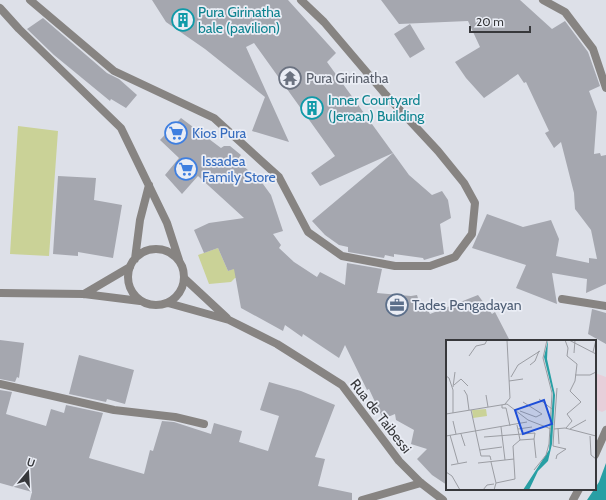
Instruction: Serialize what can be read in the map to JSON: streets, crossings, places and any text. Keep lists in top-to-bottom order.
{
  "streets": {
    "street": ["Rua de Taibessi"]
  },
  "places": {
    "building": ["Pura Girinatha bale (pavilion)", "Inner Courtyard (Jeroan) Building"],
    "temple": ["Pura Girinatha"],
    "supermarket": ["Kios Pura", "Issadea Family Store"],
    "office": ["Tades Pengadayan"]
  },
  "scale_bar": "20 m",
  "north": "top"
}
